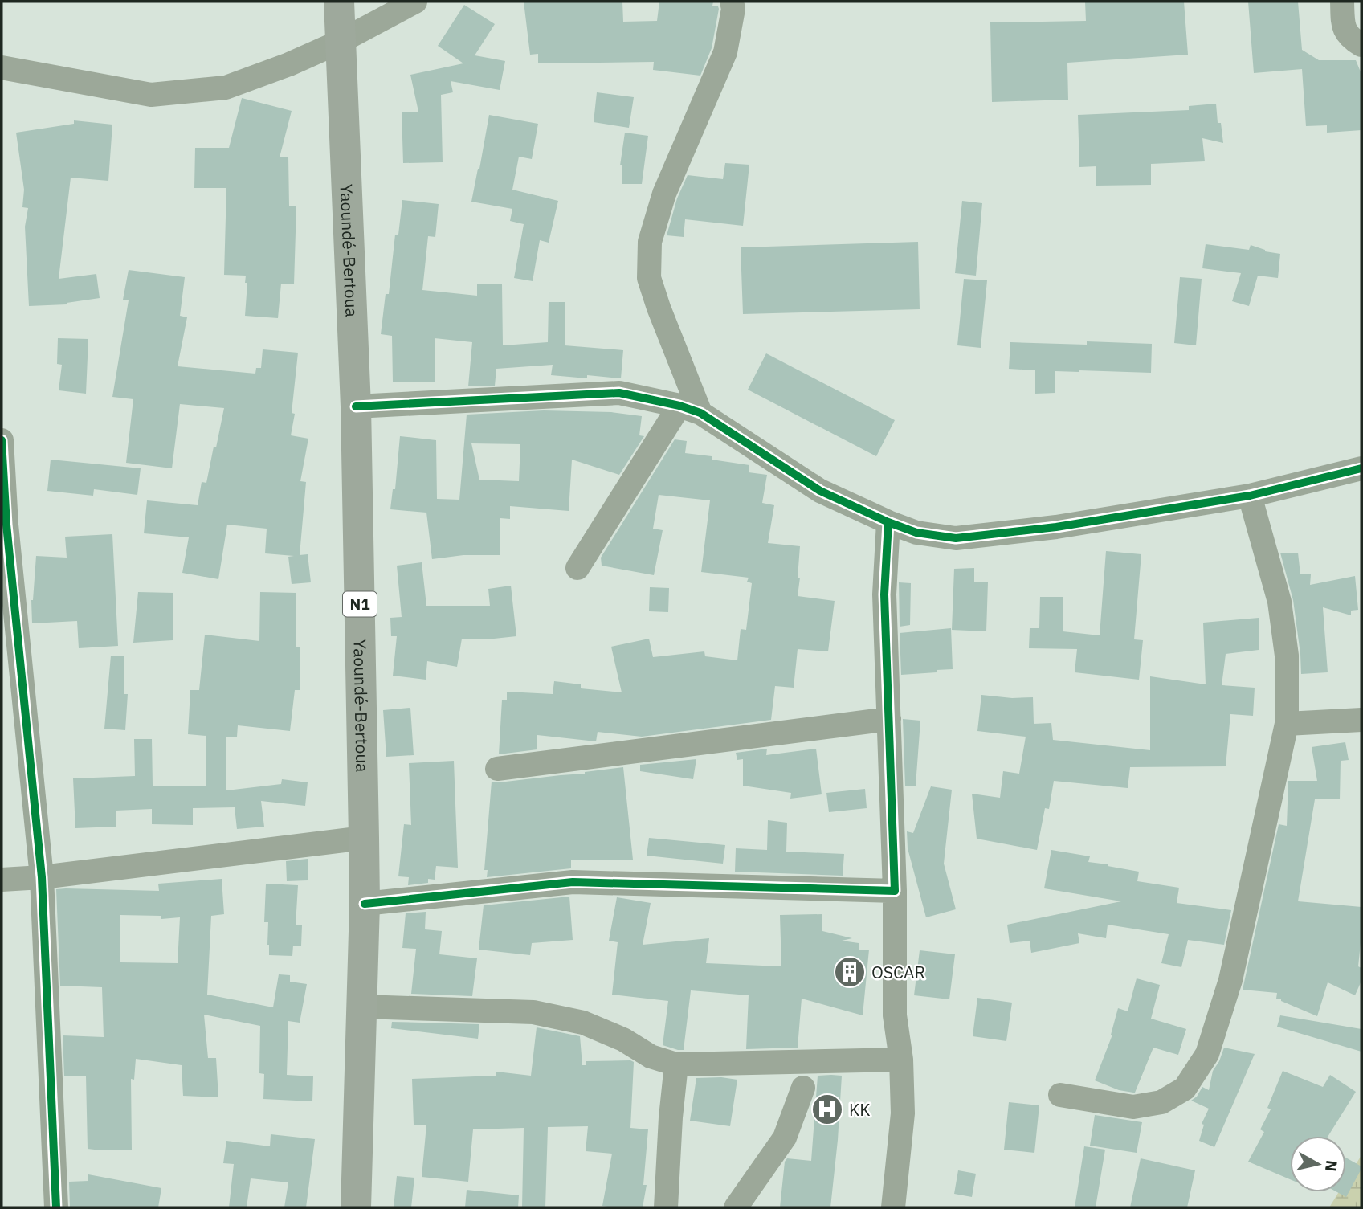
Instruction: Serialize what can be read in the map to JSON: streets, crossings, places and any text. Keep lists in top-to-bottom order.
{
  "streets": {
    "highway": ["Yaoundé-Bertoua", "N1"]
  },
  "places": {
    "building": ["OSCAR"],
    "hospital": ["KK"]
  },
  "north": "right"
}
